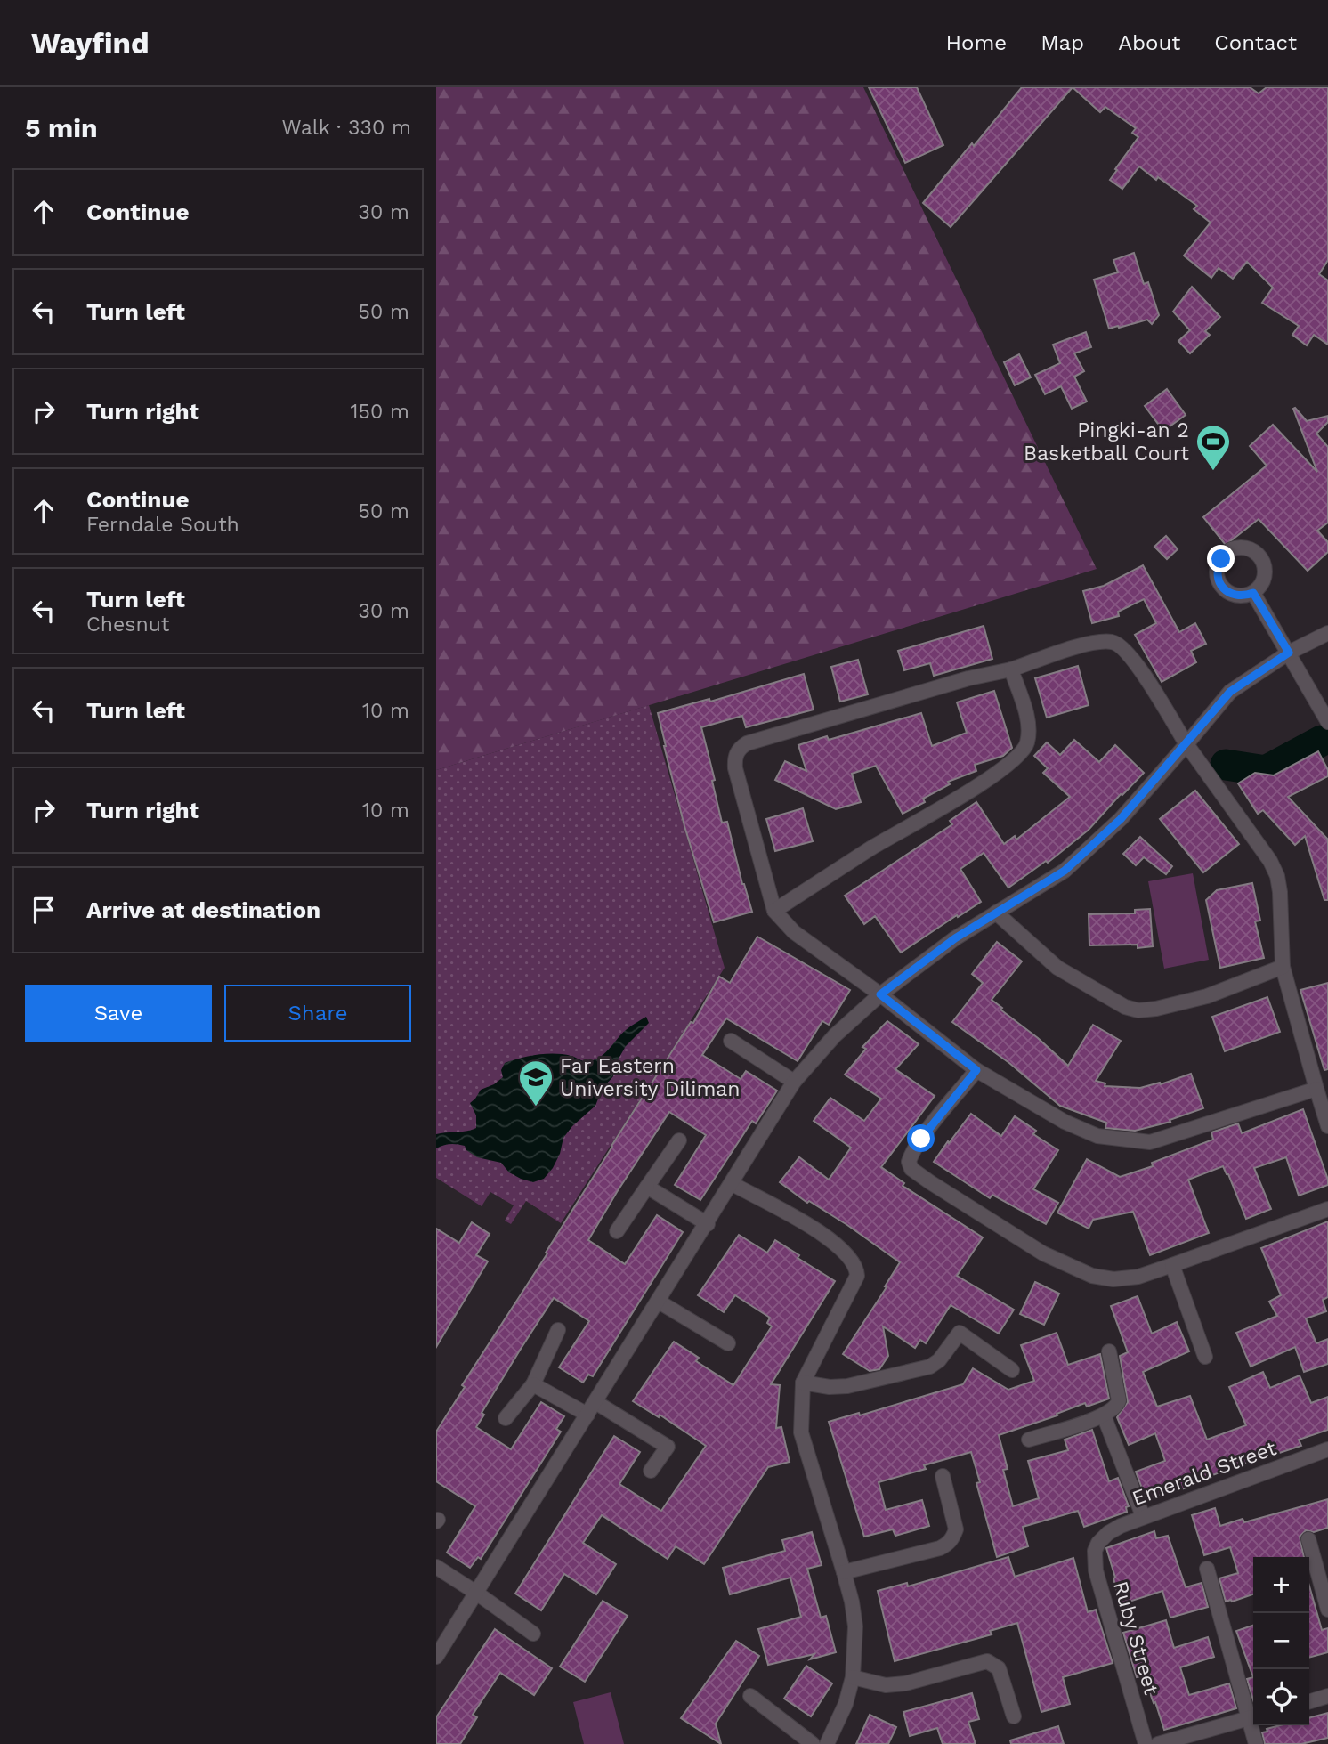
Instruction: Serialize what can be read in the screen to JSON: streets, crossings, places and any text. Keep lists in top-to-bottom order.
{
  "streets": {
    "street": ["Emerald Street", "Ruby Street"]
  },
  "crossings": [
    ["Emerald Street", "Ruby Street"]
  ],
  "places": {
    "sports": ["Pingki-an 2 Basketball Court"],
    "school or university": ["Far Eastern University Diliman"]
  },
  "page": {
    "header": "Wayfind",
    "nav": [
      "Home",
      "Map",
      "About",
      "Contact"
    ],
    "heading": ["5 min", "Walk · 330 m"],
    "list": [
      ["Continue", "30 m"],
      ["Turn left", "50 m"],
      ["Turn right", "150 m"],
      ["Continue", "Ferndale South", "50 m"],
      ["Turn left", "Chesnut", "30 m"],
      ["Turn left", "10 m"],
      ["Turn right", "10 m"],
      "Arrive at destination"
    ],
    "buttons": ["Save", "Share"],
    "map_buttons": ["+", "−"]
  }
}
